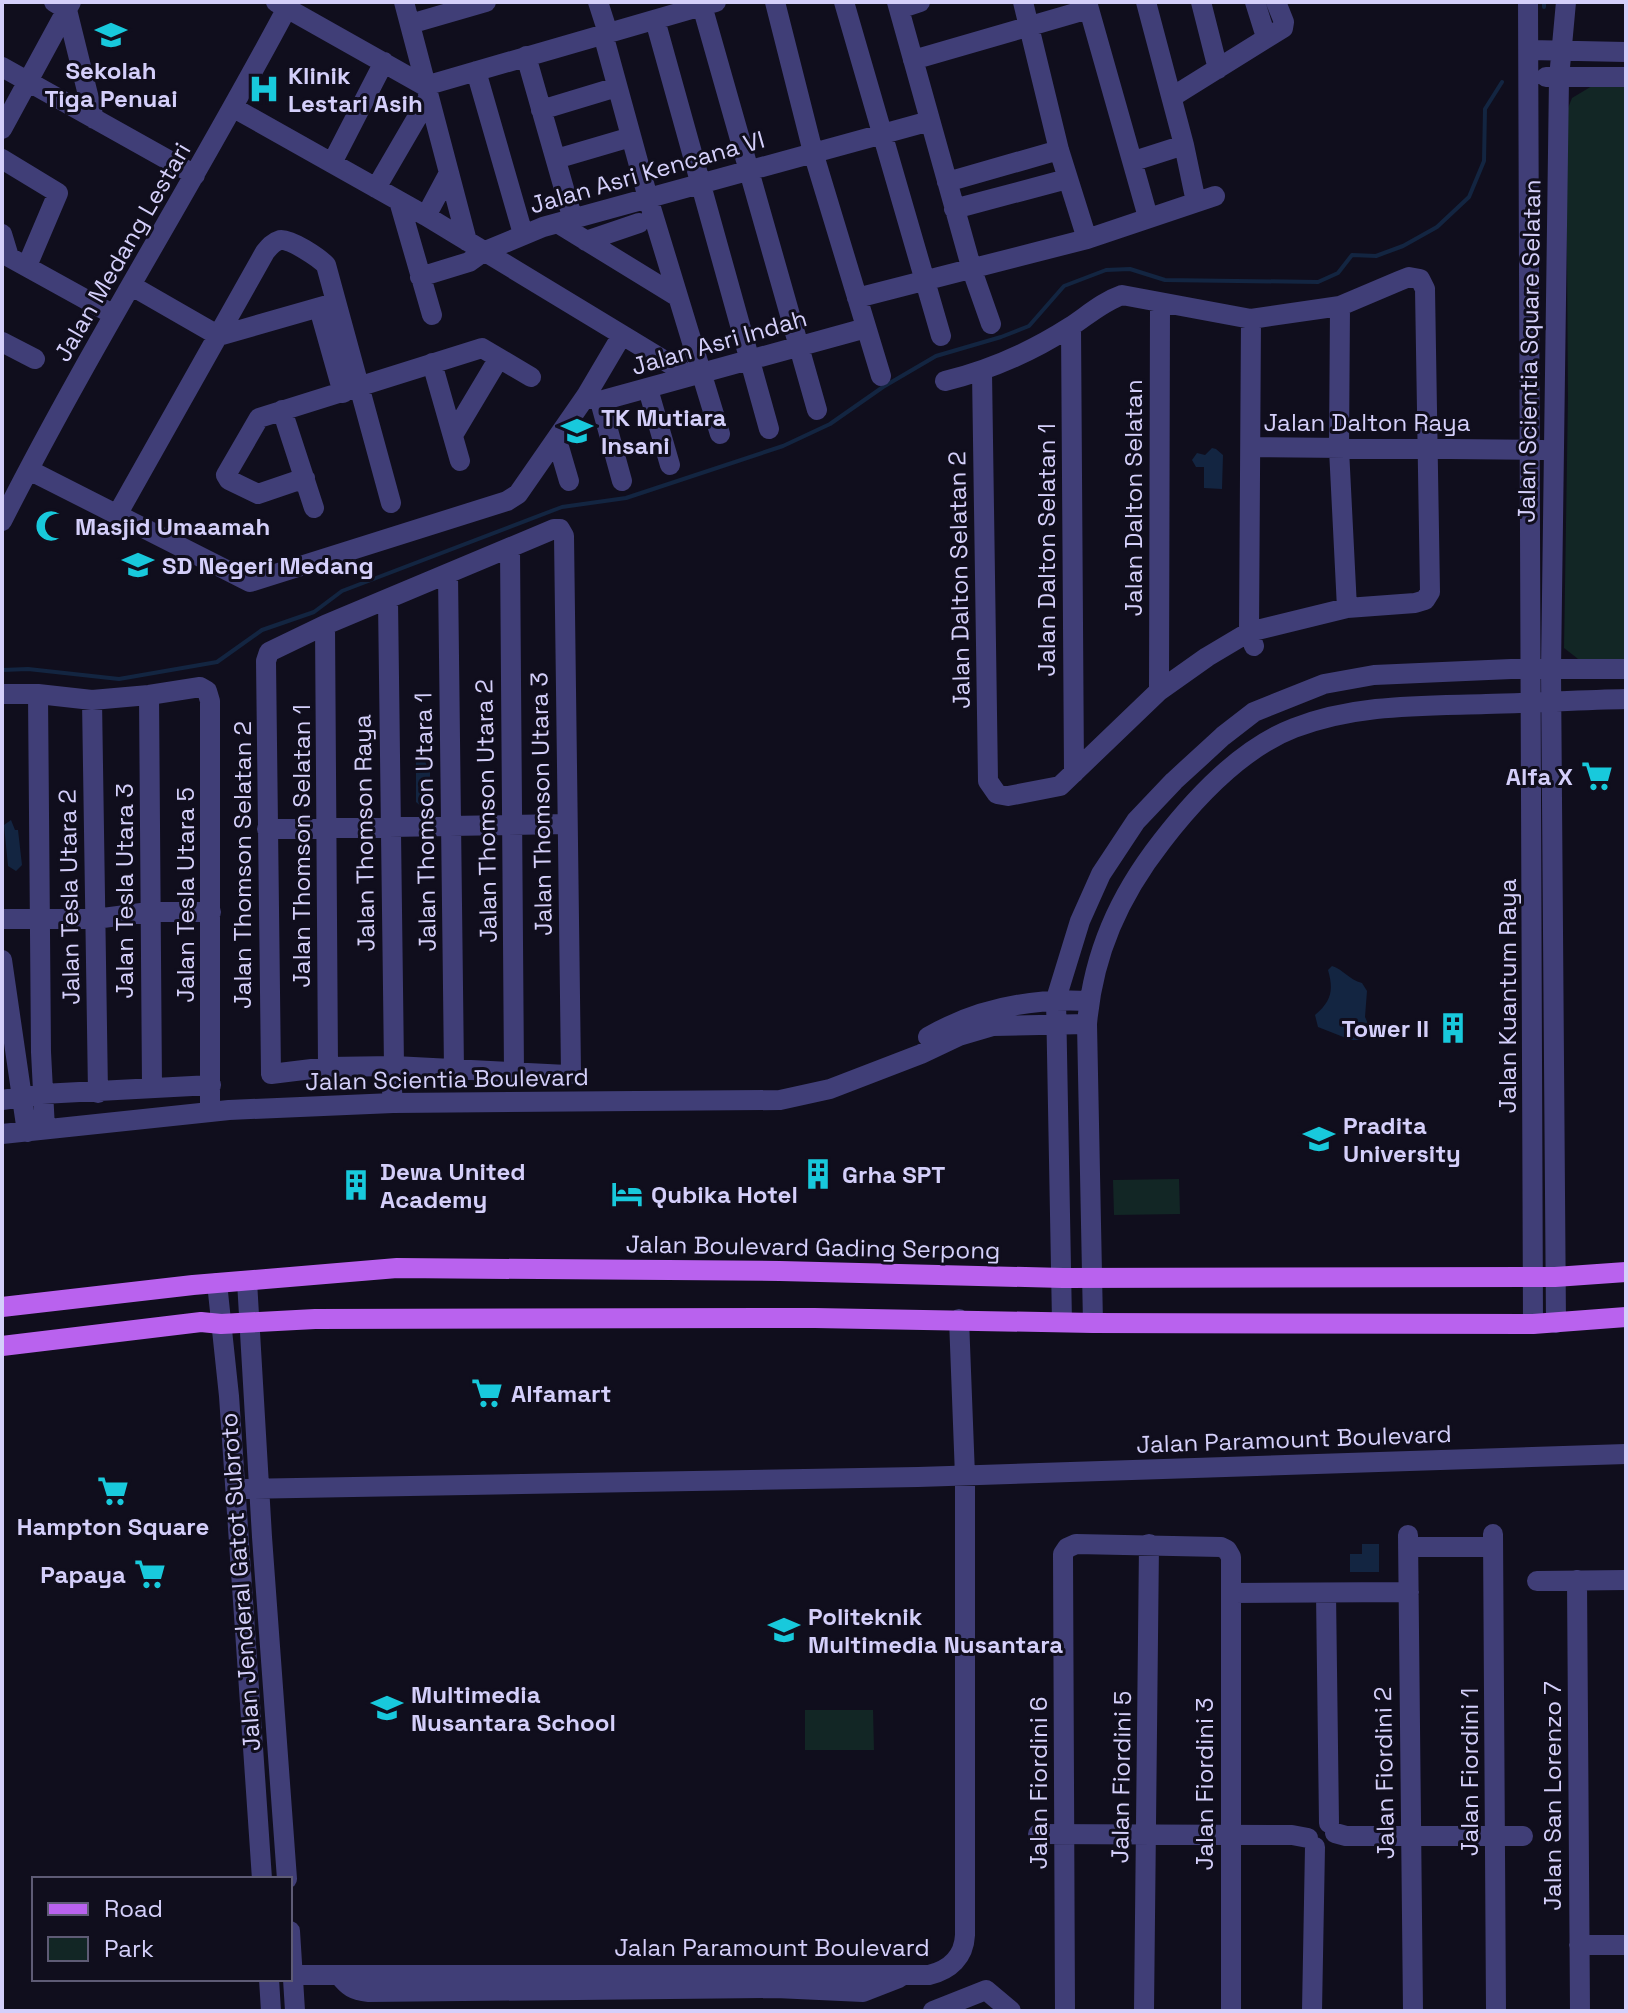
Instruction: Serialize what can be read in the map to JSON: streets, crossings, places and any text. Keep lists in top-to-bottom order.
{
  "streets": {
    "main road": ["Jalan Boulevard Gading Serpong"],
    "street": [
      "Jalan Asri Kencana VI",
      "Jalan Medang Lestari",
      "Jalan Asri Indah",
      "Jalan Scientia Square Selatan",
      "Jalan Dalton Raya",
      "Jalan Dalton Selatan",
      "Jalan Dalton Selatan 1",
      "Jalan Dalton Selatan 2",
      "Jalan Thomson Utara 3",
      "Jalan Thomson Utara 2",
      "Jalan Thomson Utara 1",
      "Jalan Thomson Raya",
      "Jalan Thomson Selatan 1",
      "Jalan Thomson Selatan 2",
      "Jalan Tesla Utara 3",
      "Jalan Tesla Utara 5",
      "Jalan Tesla Utara 2",
      "Jalan Kuantum Raya",
      "Jalan Scientia Boulevard",
      "Jalan Paramount Boulevard",
      "Jalan Jenderal Gatot Subroto",
      "Jalan Fiordini 1",
      "Jalan Fiordini 2",
      "Jalan Fiordini 5",
      "Jalan Fiordini 6",
      "Jalan Fiordini 3",
      "Jalan San Lorenzo 7"
    ]
  },
  "crossings": [
    ["Jalan Scientia Square Selatan", "Jalan Dalton Raya"],
    ["Jalan Scientia Square Selatan", "Jalan Kuantum Raya"],
    ["Jalan Dalton Selatan 1", "Jalan Dalton Selatan 2"],
    ["Jalan Thomson Utara 3", "Jalan Thomson Utara 2"],
    ["Jalan Thomson Raya", "Jalan Scientia Boulevard"],
    ["Jalan Thomson Selatan 1", "Jalan Thomson Selatan 2"],
    ["Jalan Tesla Utara 3", "Jalan Tesla Utara 5"],
    ["Jalan Tesla Utara 5", "Jalan Scientia Boulevard"],
    ["Jalan Kuantum Raya", "Jalan Boulevard Gading Serpong"],
    ["Jalan Boulevard Gading Serpong", "Jalan Jenderal Gatot Subroto"],
    ["Jalan Fiordini 1", "Jalan Fiordini 2"],
    ["Jalan Fiordini 5", "Jalan Fiordini 6"],
    ["Jalan Fiordini 5", "Jalan Fiordini 3"],
    ["Jalan Fiordini 6", "Jalan Fiordini 3"]
  ],
  "places": {
    "school or university": [
      "Sekolah Tiga Penuai",
      "TK Mutiara Insani",
      "SD Negeri Medang",
      "Pradita University",
      "Politeknik Multimedia Nusantara",
      "Multimedia Nusantara School"
    ],
    "hospital": ["Klinik Lestari Asih"],
    "mosque": ["Masjid Umaamah"],
    "supermarket": [
      "Alfa X",
      "Alfamart",
      "Hampton Square",
      "Papaya"
    ],
    "building": ["Tower II", "Grha SPT", "Dewa United Academy"],
    "hotel": ["Qubika Hotel"]
  },
  "legend": ["Road", "Park"]
}
